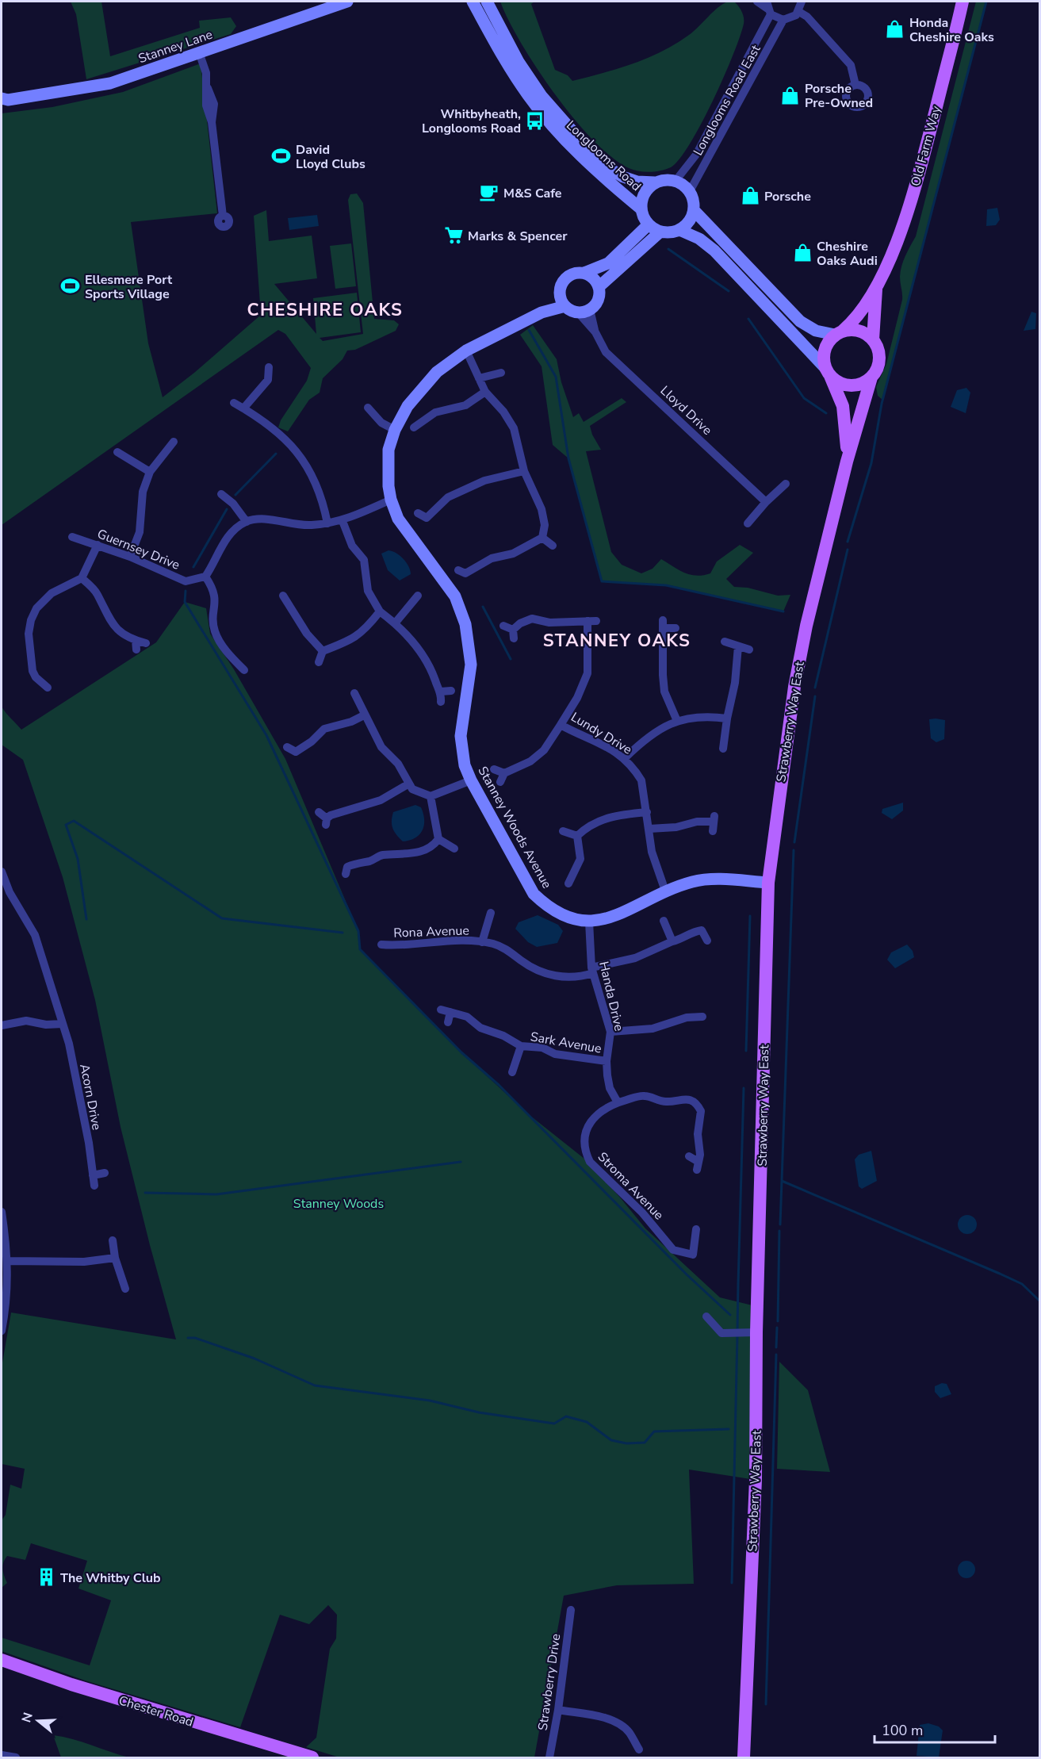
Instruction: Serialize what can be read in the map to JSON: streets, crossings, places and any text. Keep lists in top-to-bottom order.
{
  "streets": {
    "main road": ["Old Farm Way", "Strawberry Way East", "Chester Road"],
    "street": [
      "Stanney Lane",
      "Longlooms Road East",
      "Longlooms Road",
      "Lloyd Drive",
      "Guernsey Drive",
      "Lundy Drive",
      "Stanney Woods Avenue",
      "Rona Avenue",
      "Handa Drive",
      "Sark Avenue",
      "Acorn Drive",
      "Stroma Avenue",
      "Strawberry Drive"
    ]
  },
  "crossings": [
    ["Longlooms Road East", "Longlooms Road"],
    ["Old Farm Way", "Strawberry Way East"],
    ["Lloyd Drive", "Stanney Woods Avenue"],
    ["Strawberry Way East", "Stanney Woods Avenue"],
    ["Lundy Drive", "Stanney Woods Avenue"],
    ["Stanney Woods Avenue", "Handa Drive"],
    ["Rona Avenue", "Handa Drive"],
    ["Handa Drive", "Sark Avenue"],
    ["Handa Drive", "Stroma Avenue"]
  ],
  "districts": ["CHESHIRE OAKS", "STANNEY OAKS"],
  "parks": ["Stanney Woods"],
  "places": {
    "shop": [
      "Honda Cheshire Oaks",
      "Porsche Pre-Owned",
      "Porsche",
      "Cheshire Oaks Audi"
    ],
    "bus stop": ["Whitbyheath, Longlooms Road"],
    "sports": ["David Lloyd Clubs", "Ellesmere Port Sports Village"],
    "cafe": ["M&S Cafe"],
    "supermarket": ["Marks & Spencer"],
    "building": ["The Whitby Club"]
  },
  "scale_bar": "100 m",
  "north": "left"
}
